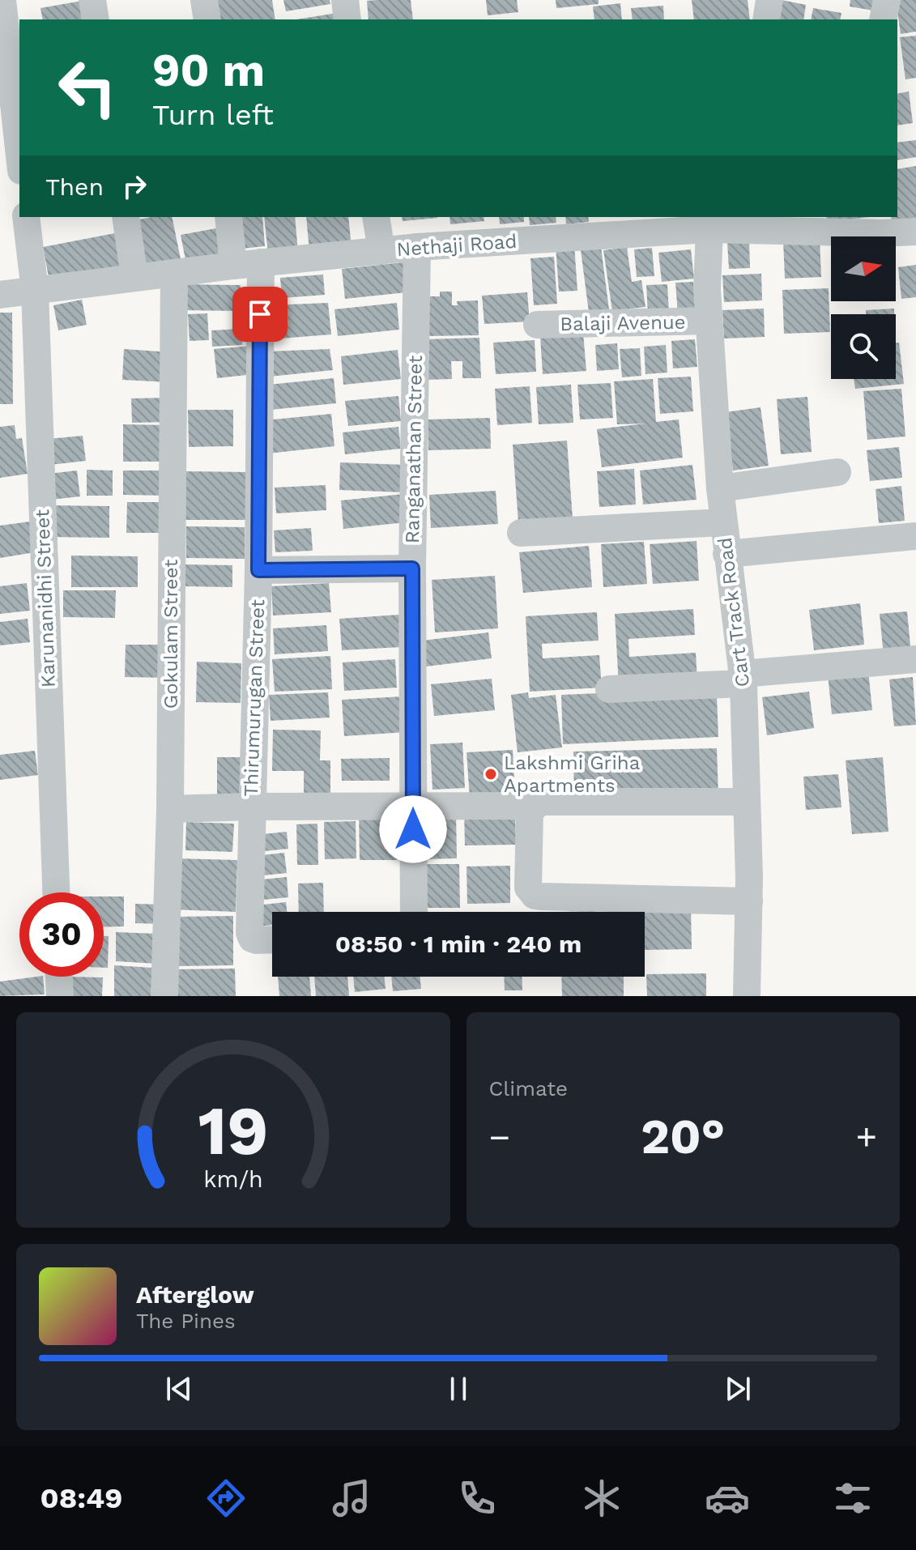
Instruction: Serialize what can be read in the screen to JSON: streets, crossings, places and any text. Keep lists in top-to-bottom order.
{
  "streets": {
    "street": [
      "Nethaji Road",
      "Balaji Avenue",
      "Ranganathan Street",
      "Karunanidhi Street",
      "Cart Track Road",
      "Gokulam Street",
      "Thirumurugan Street"
    ]
  },
  "crossings": [
    ["Nethaji Road", "Ranganathan Street"],
    ["Nethaji Road", "Karunanidhi Street"],
    ["Nethaji Road", "Cart Track Road"],
    ["Nethaji Road", "Gokulam Street"],
    ["Nethaji Road", "Thirumurugan Street"],
    ["Balaji Avenue", "Cart Track Road"]
  ],
  "places": ["Lakshmi Griha Apartments"],
  "north": "right",
  "page": {
    "turn": ["90 m", "Turn left"],
    "then": "Then",
    "limit": "30",
    "trip": "08:50 · 1 min · 240 m",
    "tile": "Climate",
    "heat": ["−", "20°", "+"],
    "song": ["Afterglow", "The Pines"],
    "tabs": "08:49",
    "gauge": ["19", "km/h"]
  }
}
